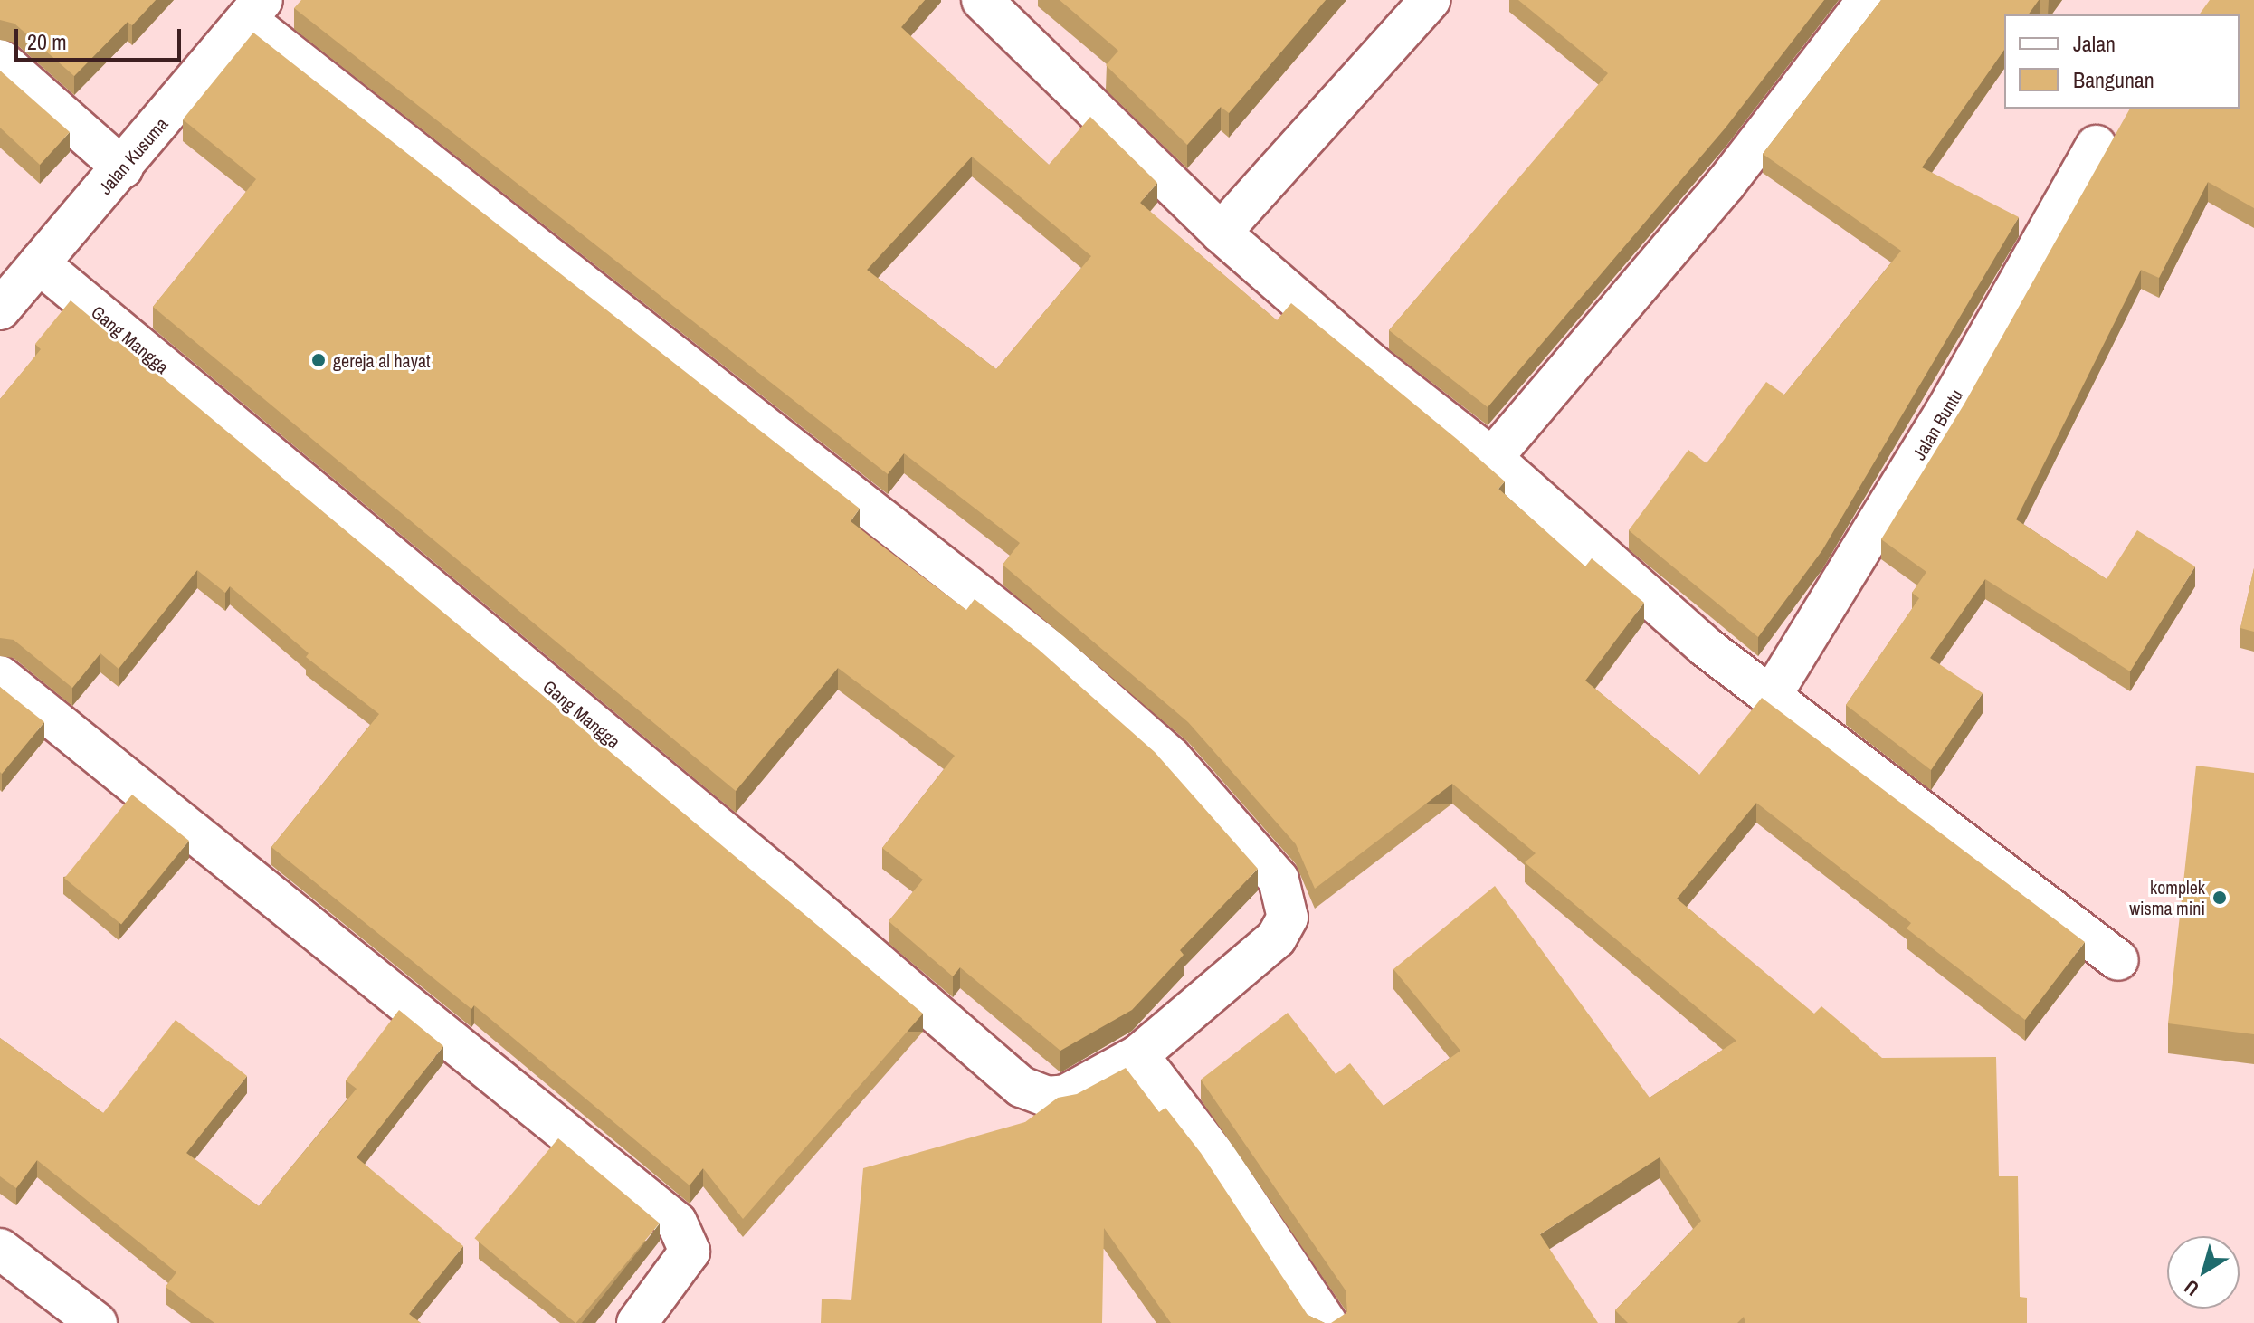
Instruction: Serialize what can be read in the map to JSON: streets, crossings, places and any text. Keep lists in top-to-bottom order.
{
  "streets": {
    "street": ["Jalan Kusuma", "Gang Mangga", "Jalan Buntu"]
  },
  "crossings": [
    ["Jalan Kusuma", "Gang Mangga"]
  ],
  "places": ["gereja al hayat", "komplek wisma mini"],
  "legend": ["Jalan", "Bangunan"],
  "scale_bar": "20 m",
  "north": "bottom left"
}
